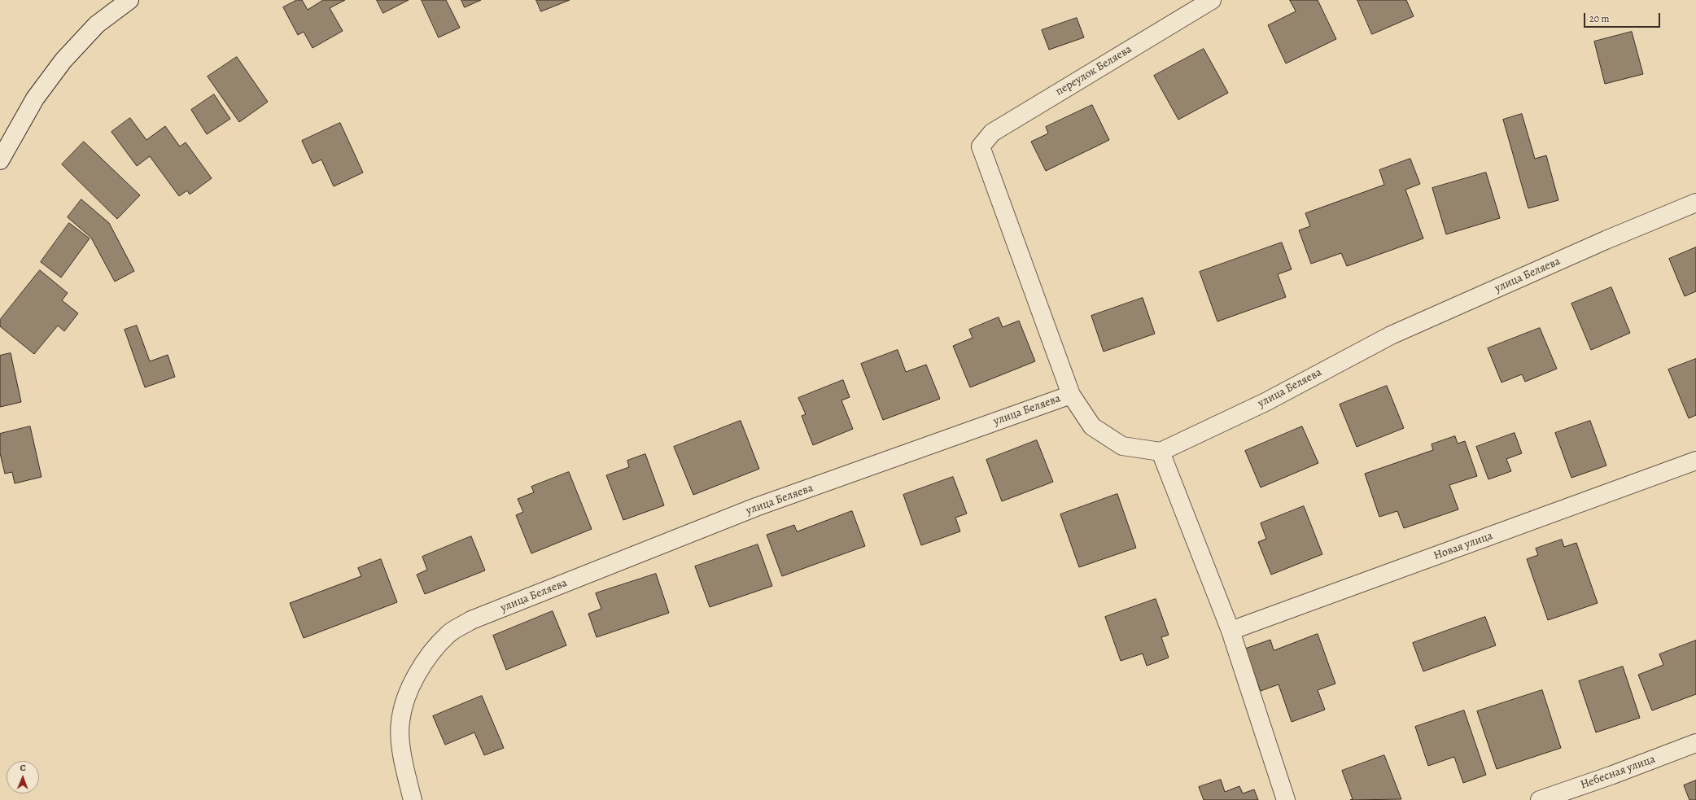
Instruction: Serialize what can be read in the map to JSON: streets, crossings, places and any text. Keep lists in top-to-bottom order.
{
  "streets": {
    "street": [
      "переулок Беляева",
      "улица Беляева",
      "Новая улица",
      "Небесная улица"
    ]
  },
  "crossings": [
    ["переулок Беляева", "улица Беляева"]
  ],
  "scale_bar": "20 m",
  "north": "top"
}
